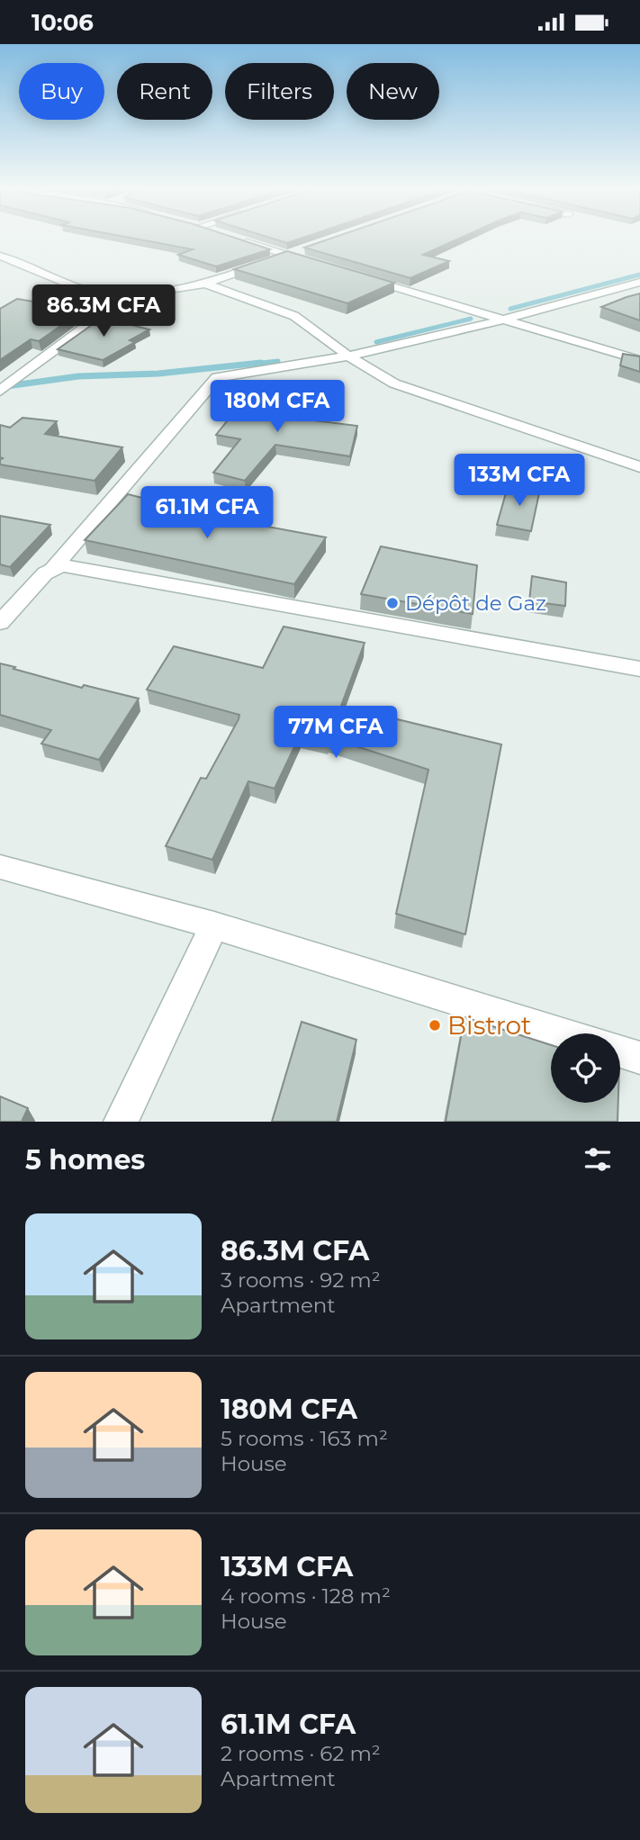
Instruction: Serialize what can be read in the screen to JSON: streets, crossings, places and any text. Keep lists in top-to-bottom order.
{
  "places": ["Dépôt de Gaz", "Bistrot"],
  "page": {
    "status": "10:06",
    "chip": [
      "Buy",
      "Rent",
      "Filters",
      "New"
    ],
    "price": [
      "86.3M CFA",
      "180M CFA",
      "133M CFA",
      "61.1M CFA",
      "77M CFA"
    ],
    "heading": "5 homes",
    "list": [
      {
        "name": "86.3M CFA",
        "note": "3 rooms · 92 m² · Apartment"
      },
      {
        "name": "180M CFA",
        "note": "5 rooms · 163 m² · House"
      },
      {
        "name": "133M CFA",
        "note": "4 rooms · 128 m² · House"
      },
      {
        "name": "61.1M CFA",
        "note": "2 rooms · 62 m² · Apartment"
      }
    ]
  }
}
